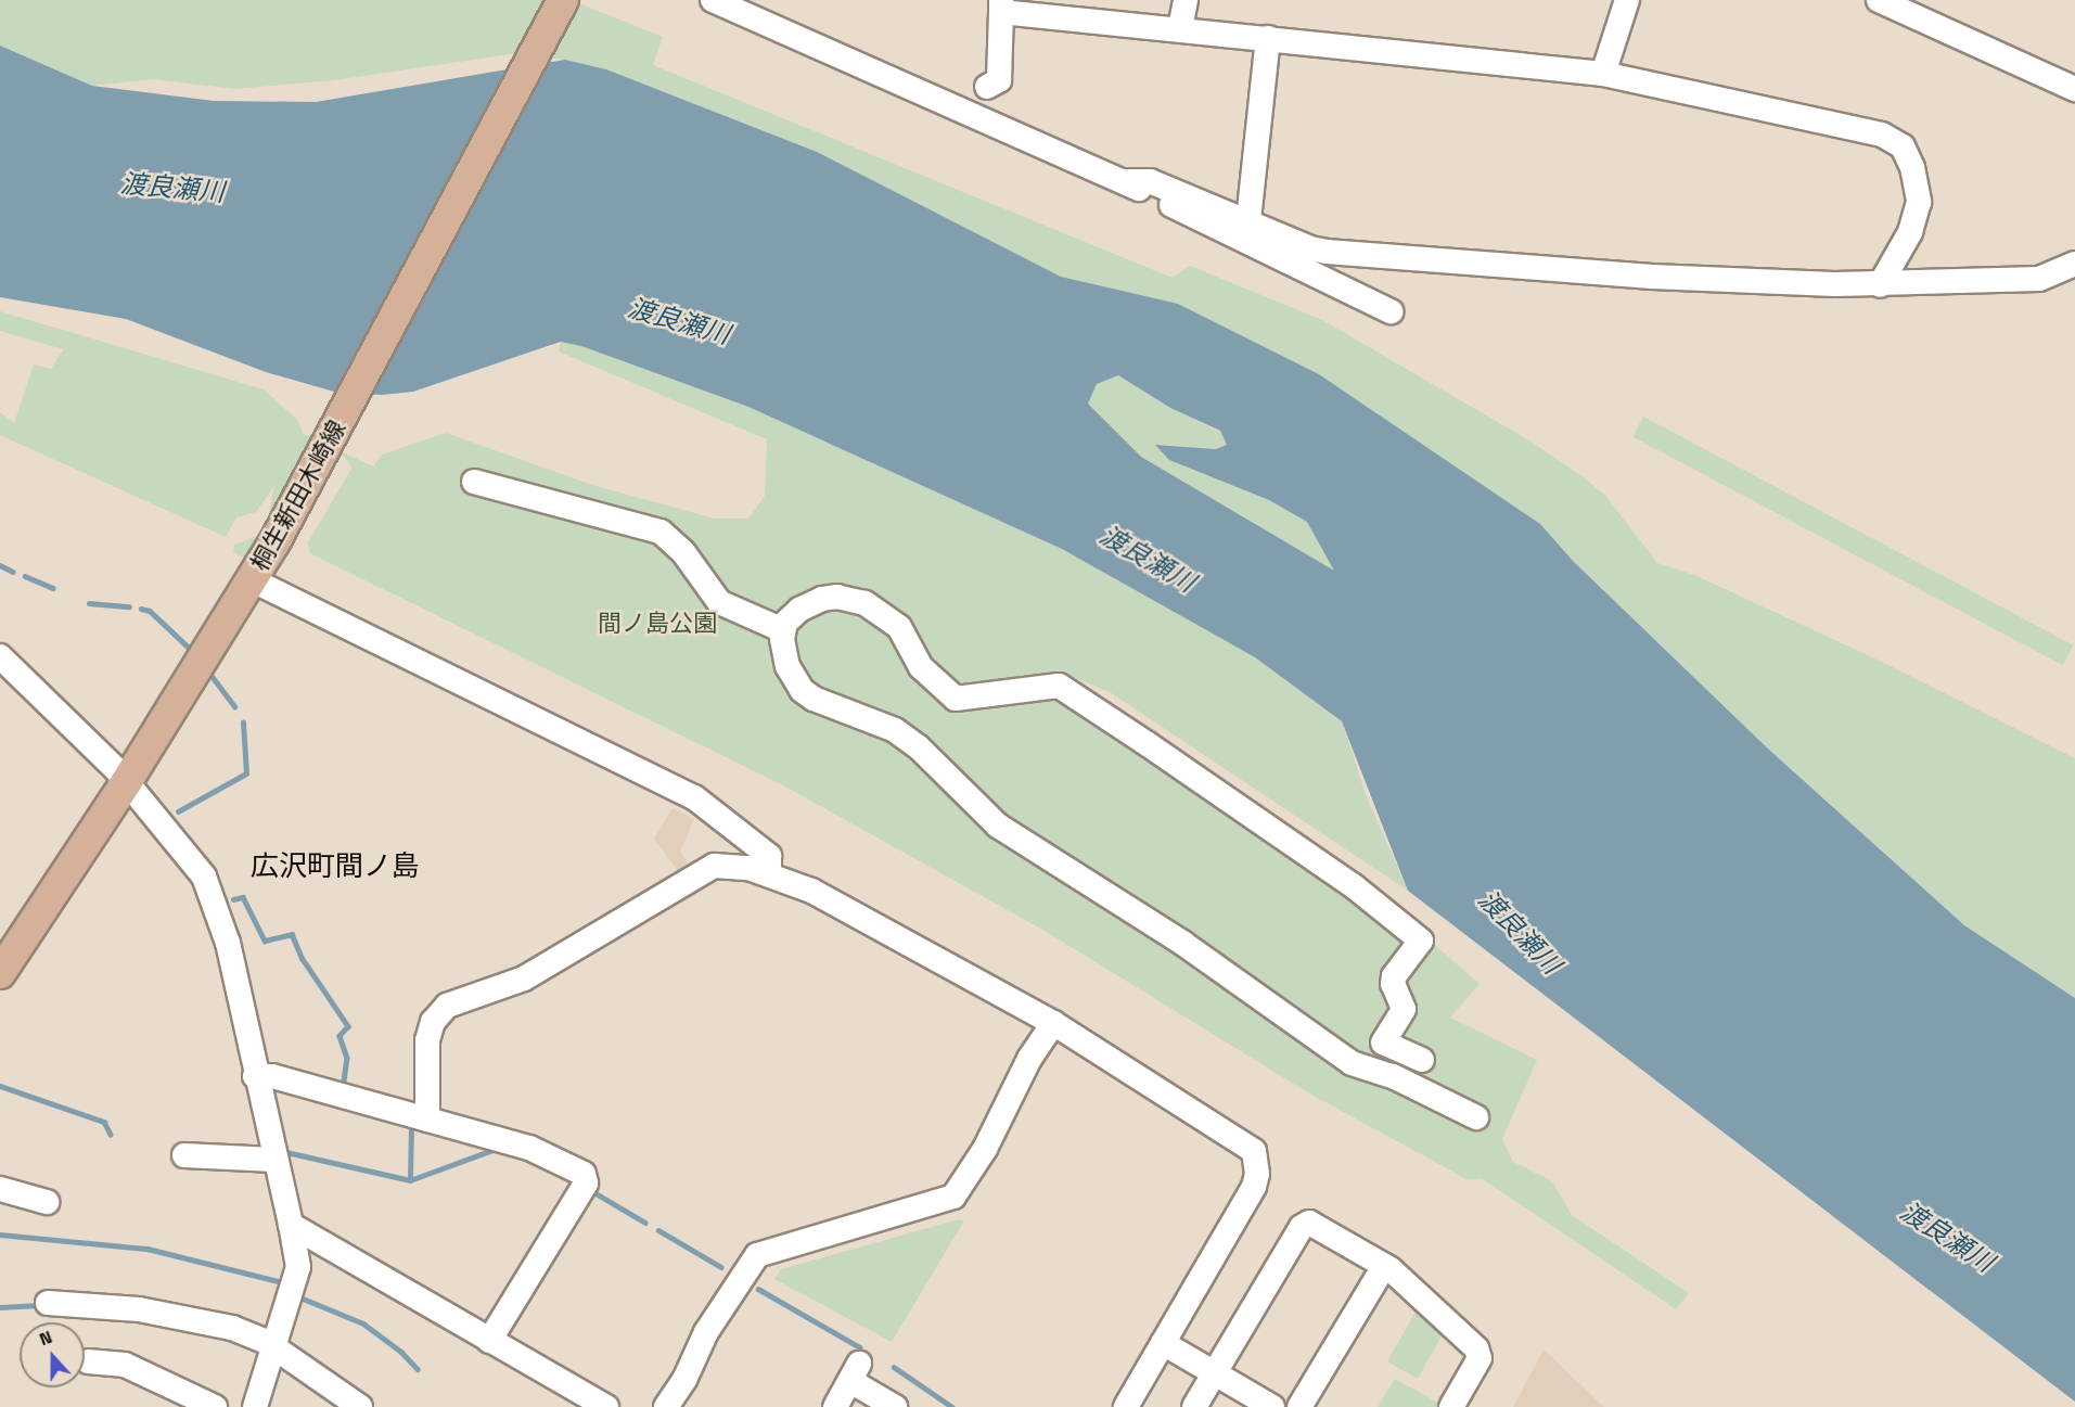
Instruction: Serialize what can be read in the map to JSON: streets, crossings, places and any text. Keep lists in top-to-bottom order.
{
  "streets": {
    "main road": ["桐生新田木崎線"]
  },
  "districts": ["広沢町間ノ島"],
  "water": ["渡良瀬川"],
  "parks": ["間ノ島公園"],
  "north": "top"
}
